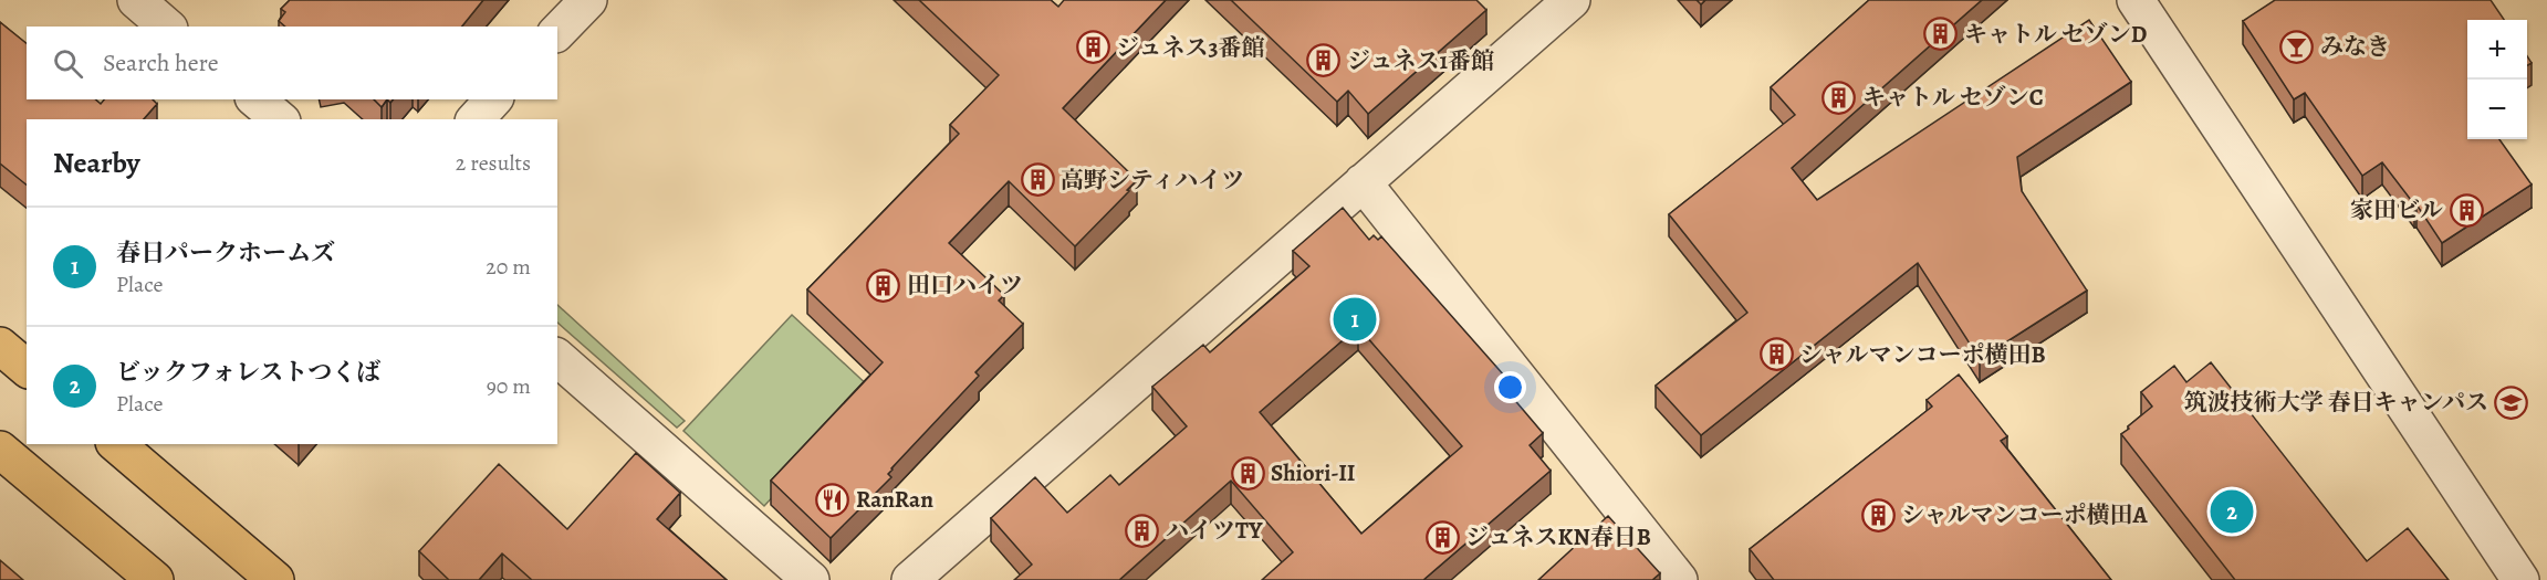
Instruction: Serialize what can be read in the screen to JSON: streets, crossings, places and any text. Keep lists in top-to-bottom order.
{
  "places": {
    "building": [
      "キャトル セゾンD",
      "ジュネス3番館",
      "ジュネス1番館",
      "キャトル セゾンC",
      "高野シティハイツ",
      "家田ビル",
      "田口ハイツ",
      "シャルマンコーポ横田B",
      "Shiori-II",
      "シャルマンコーポ横田A",
      "ハイツTY",
      "ジュネスKN春日B"
    ],
    "bar": ["みなき"],
    "school or university": ["筑波技術大学 春日キャンパス"],
    "restaurant": ["RanRan"]
  },
  "page": {
    "map_buttons": ["+", "−"],
    "search": "Search here",
    "heading": ["Nearby", "2 results"],
    "list": [
      {
        "mark": "1",
        "name": "春日パークホームズ",
        "note": "Place",
        "value": "20 m"
      },
      {
        "mark": "2",
        "name": "ビックフォレストつくば",
        "note": "Place",
        "value": "90 m"
      }
    ],
    "pins": ["1", "2"]
  }
}
